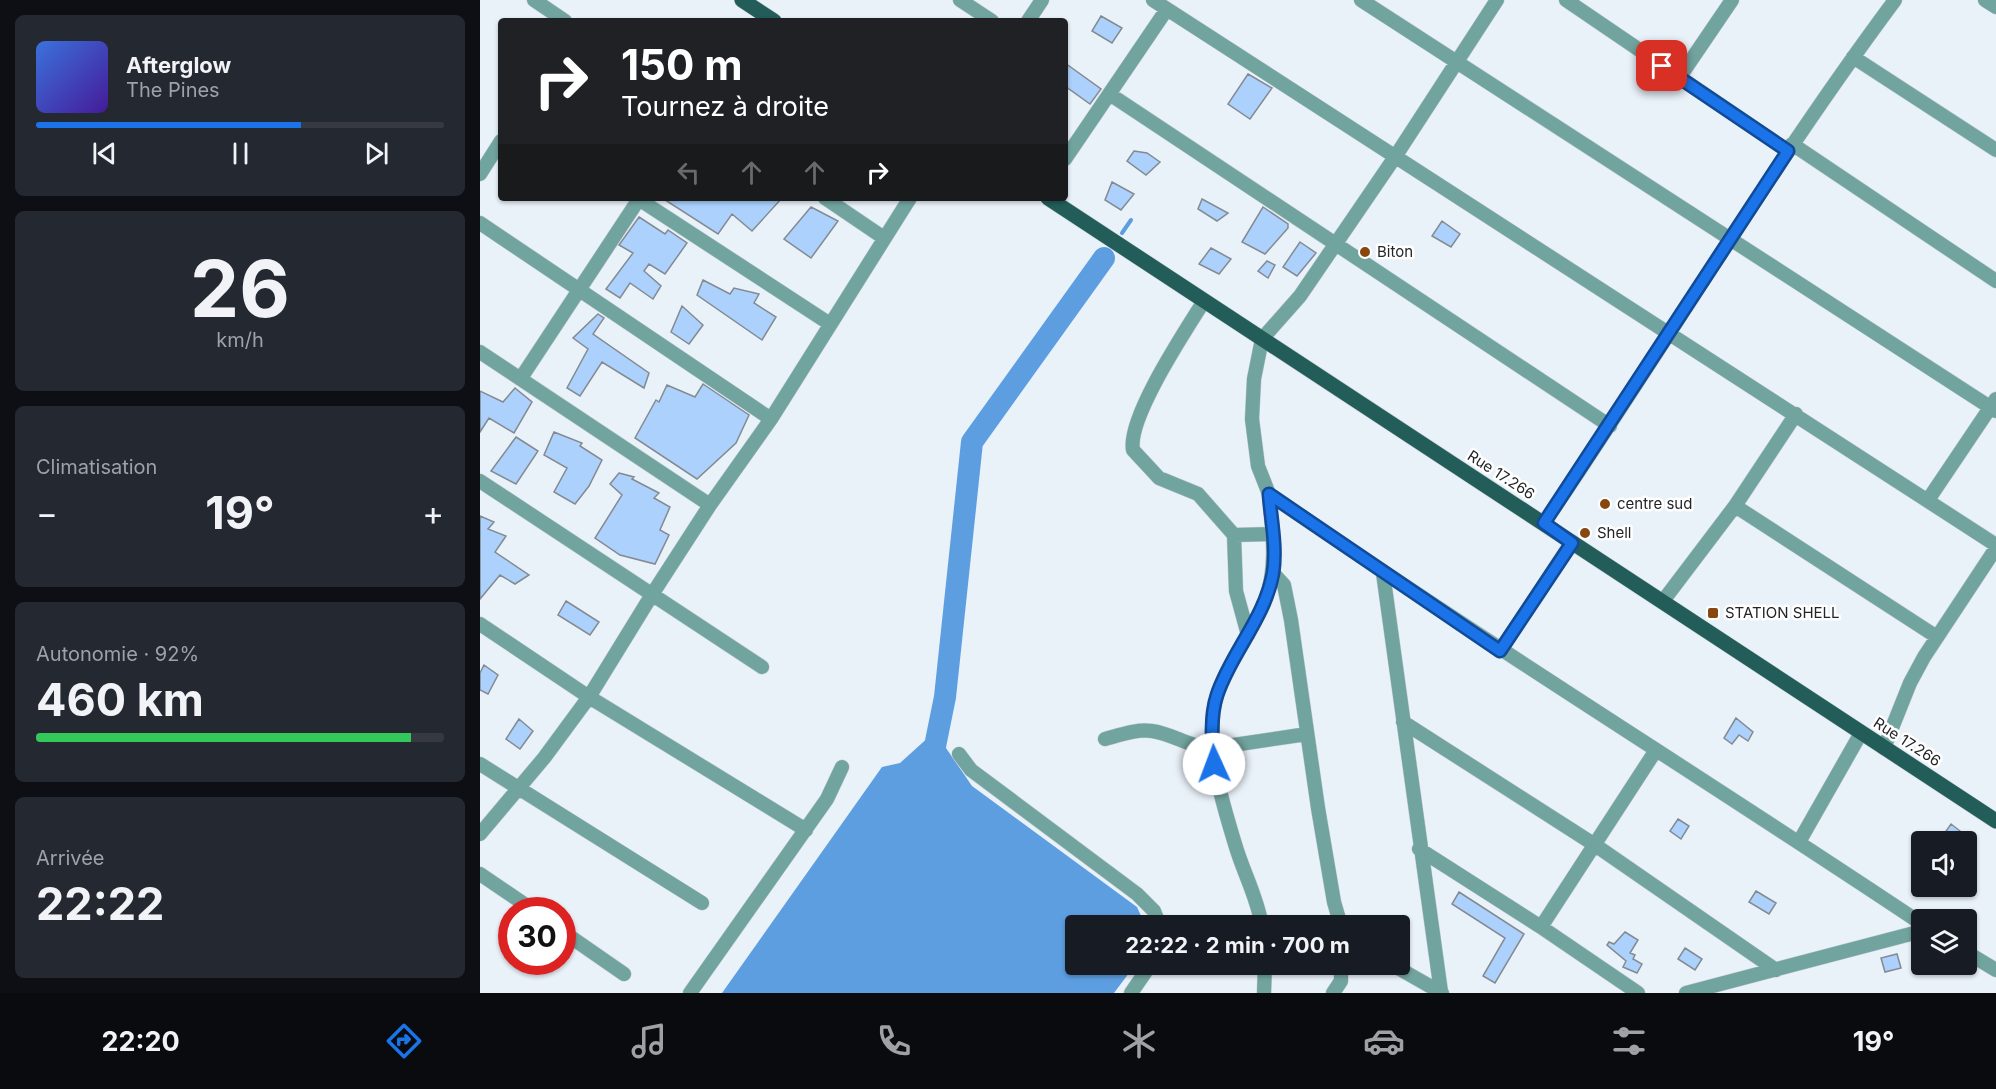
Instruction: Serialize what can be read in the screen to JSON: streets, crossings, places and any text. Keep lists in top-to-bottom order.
{
  "streets": {
    "main road": ["Rue 17.266"]
  },
  "places": {
    "other": ["Biton", "centre sud", "Shell"],
    "transit": ["STATION SHELL"]
  },
  "page": {
    "turn": ["150 m", "Tournez à droite"],
    "song": ["Afterglow", "The Pines"],
    "tile": [
      ["26", "km/h"],
      "Climatisation",
      ["Autonomie · 92%", "460 km"],
      ["Arrivée", "22:22"]
    ],
    "heat": ["−", "19°", "+"],
    "limit": "30",
    "trip": "22:22 · 2 min · 700 m",
    "tabs": ["22:20", "19°"]
  }
}
